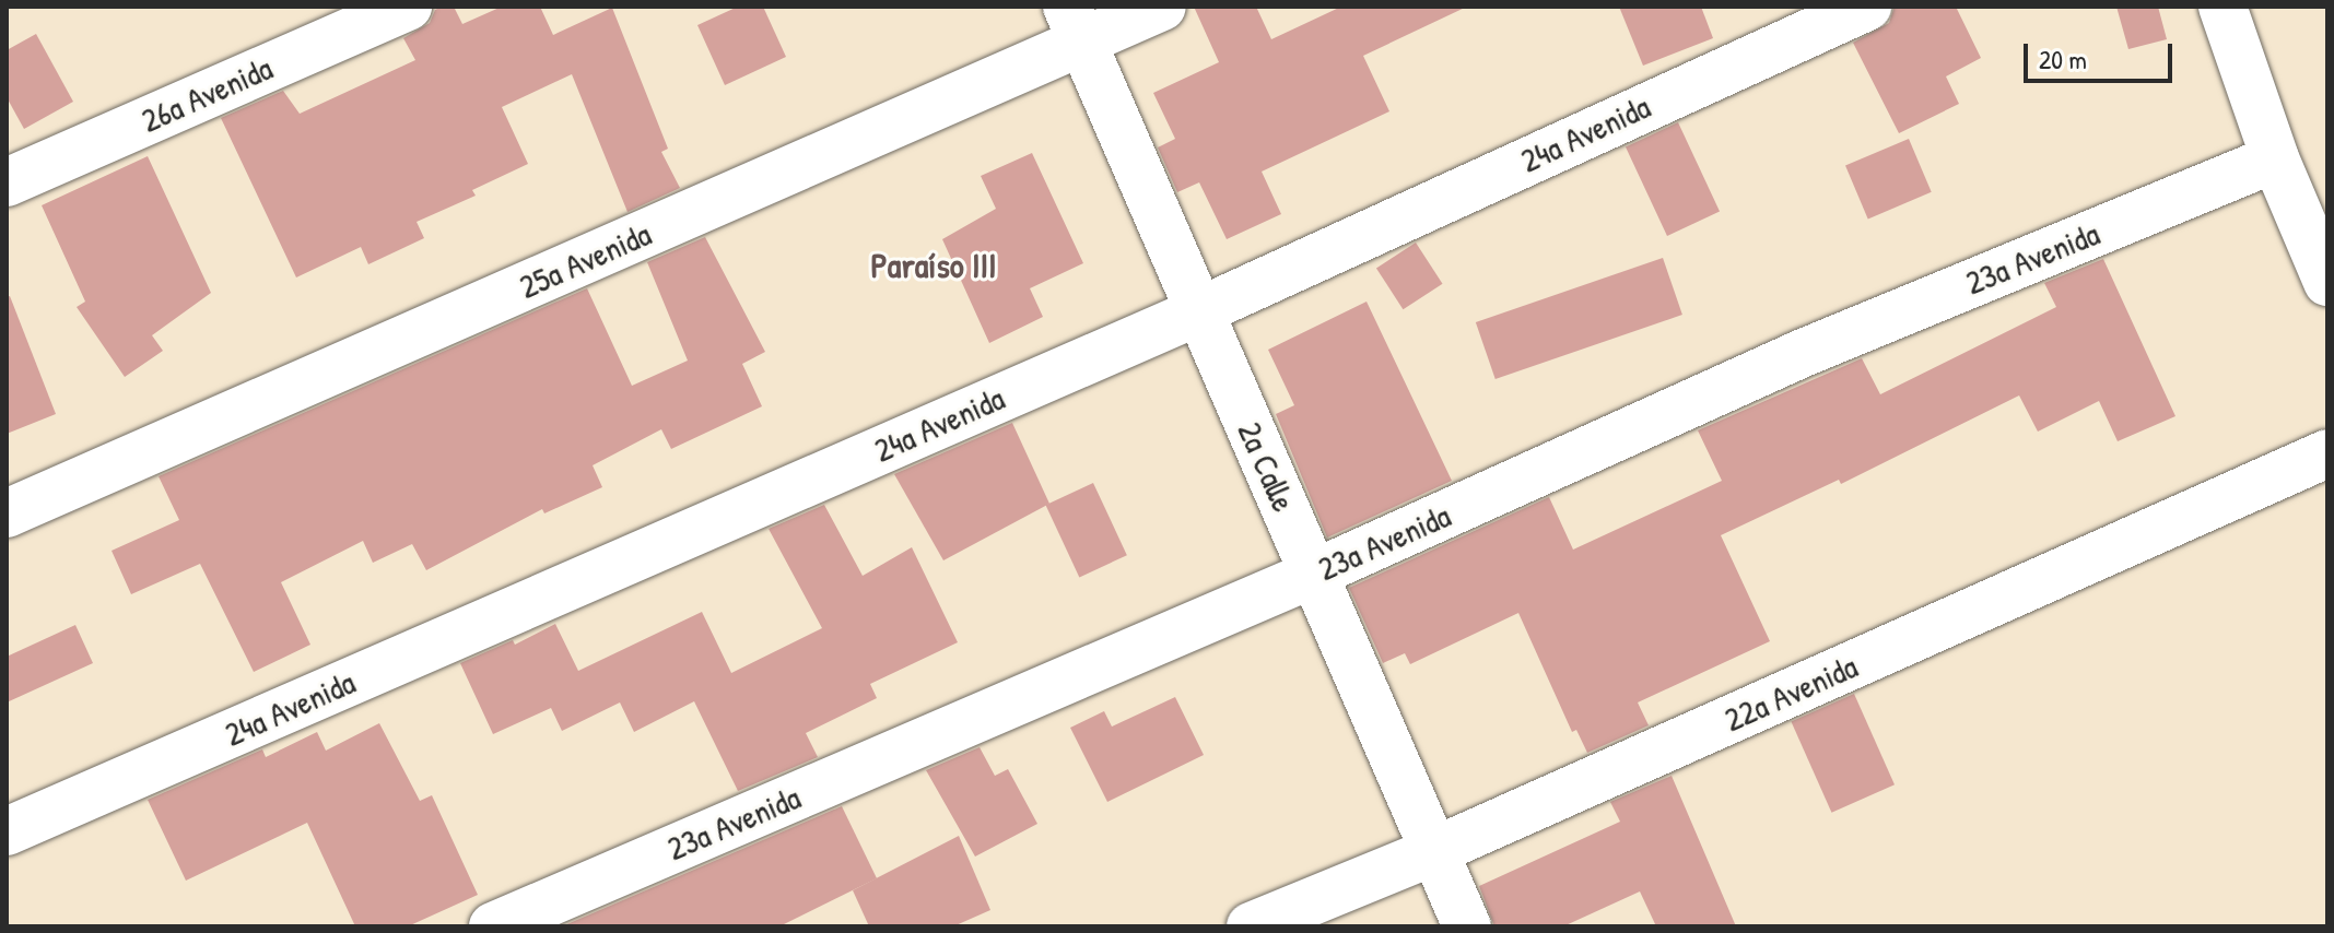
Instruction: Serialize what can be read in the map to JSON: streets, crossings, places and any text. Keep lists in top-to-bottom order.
{
  "streets": {
    "street": [
      "26a Avenida",
      "24a Avenida",
      "23a Avenida",
      "25a Avenida",
      "2a Calle",
      "22a Avenida"
    ]
  },
  "crossings": [
    ["24a Avenida", "2a Calle"],
    ["23a Avenida", "2a Calle"],
    ["25a Avenida", "2a Calle"],
    ["2a Calle", "22a Avenida"]
  ],
  "districts": ["Paraíso III"],
  "scale_bar": "20 m"
}
